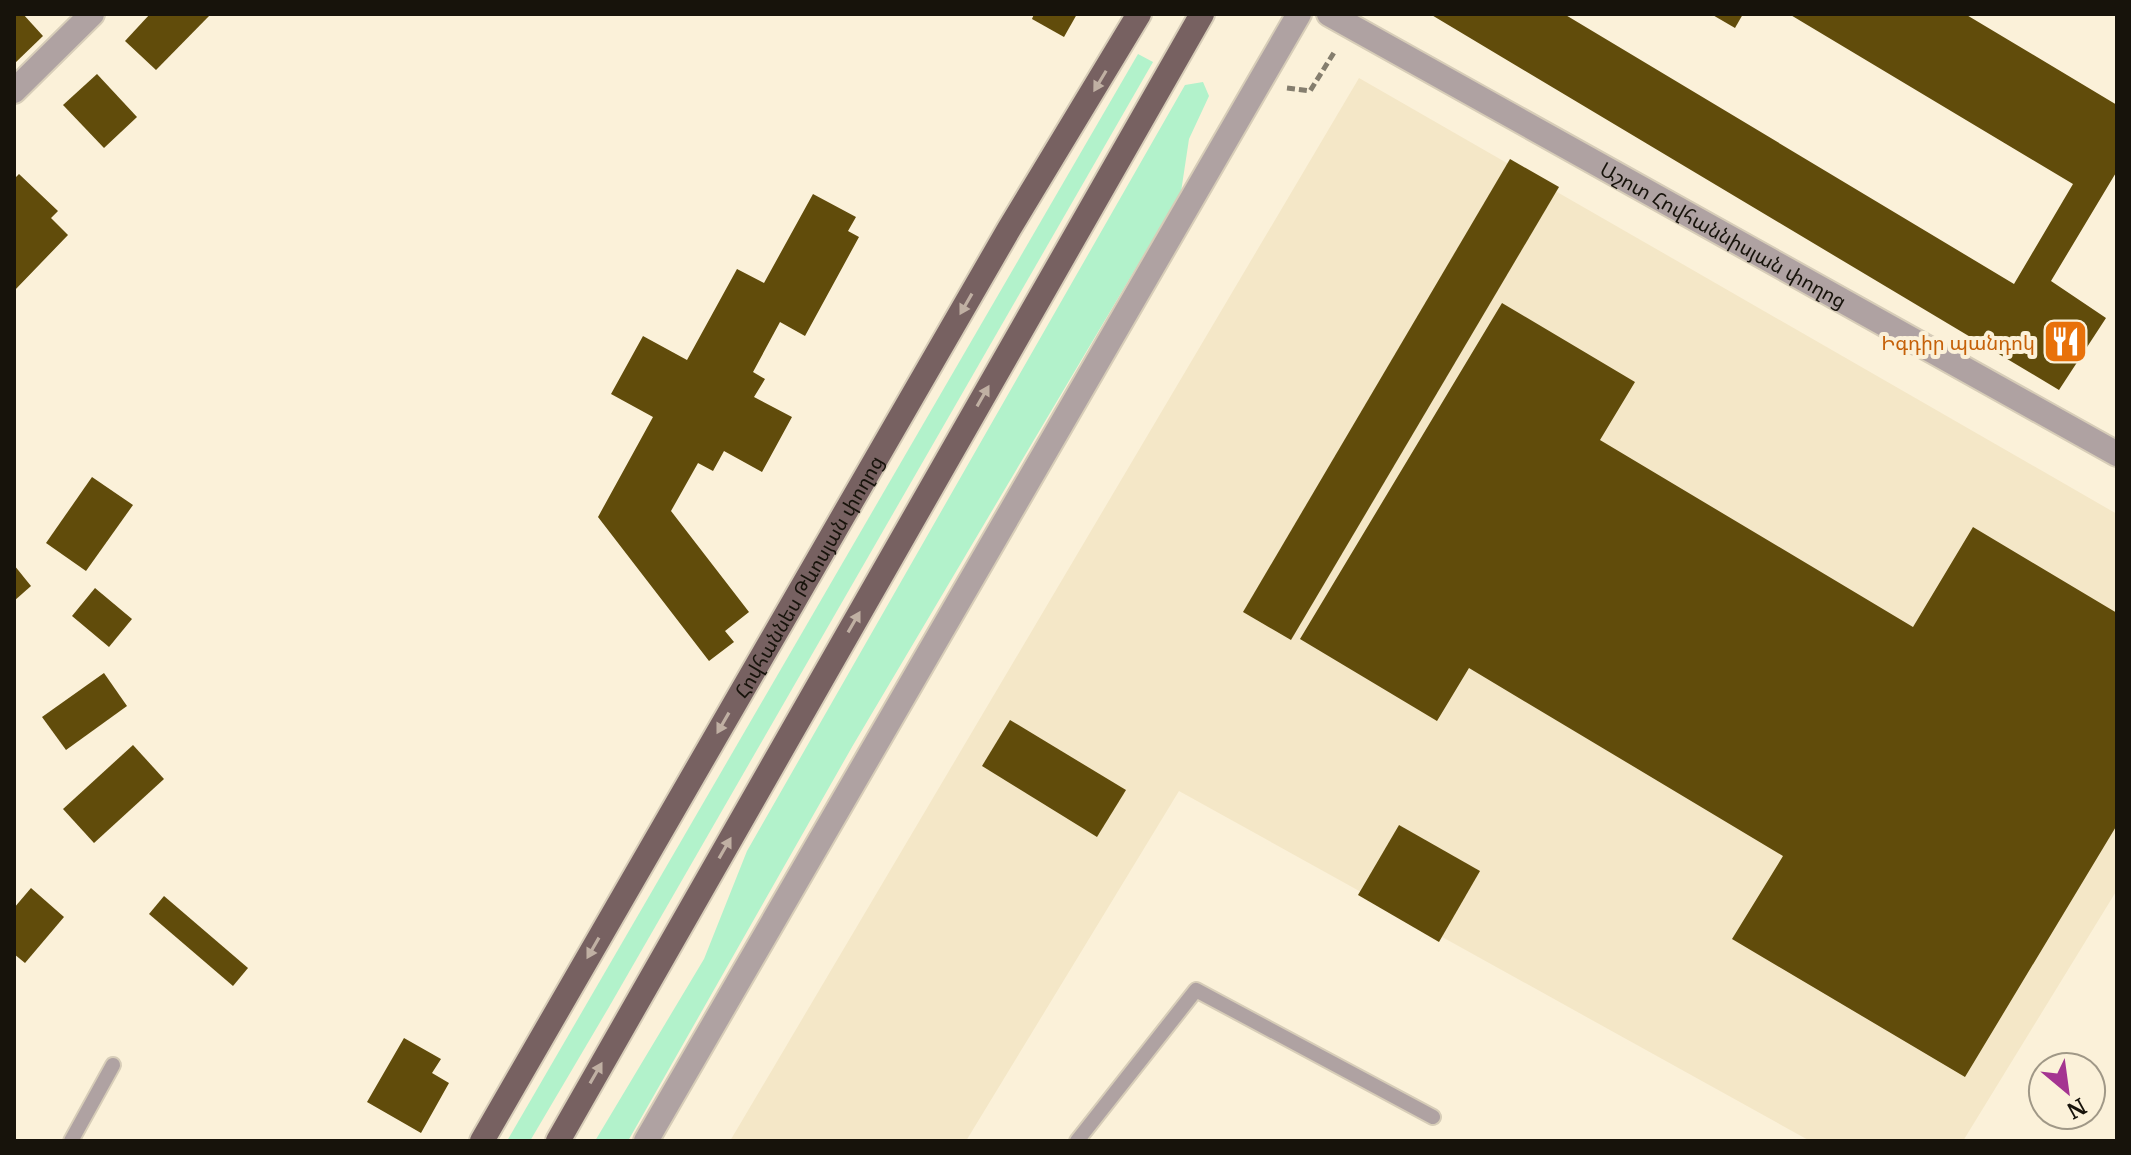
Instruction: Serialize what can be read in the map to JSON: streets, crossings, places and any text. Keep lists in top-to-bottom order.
{
  "streets": {
    "main road": ["Հովհաննես Թևոսյան փողոց"],
    "street": ["Աշոտ Հովհաննիսյան փողոց"]
  },
  "places": {
    "restaurant": ["Իգդիր պանդոկ"]
  },
  "north": "bottom right"
}
